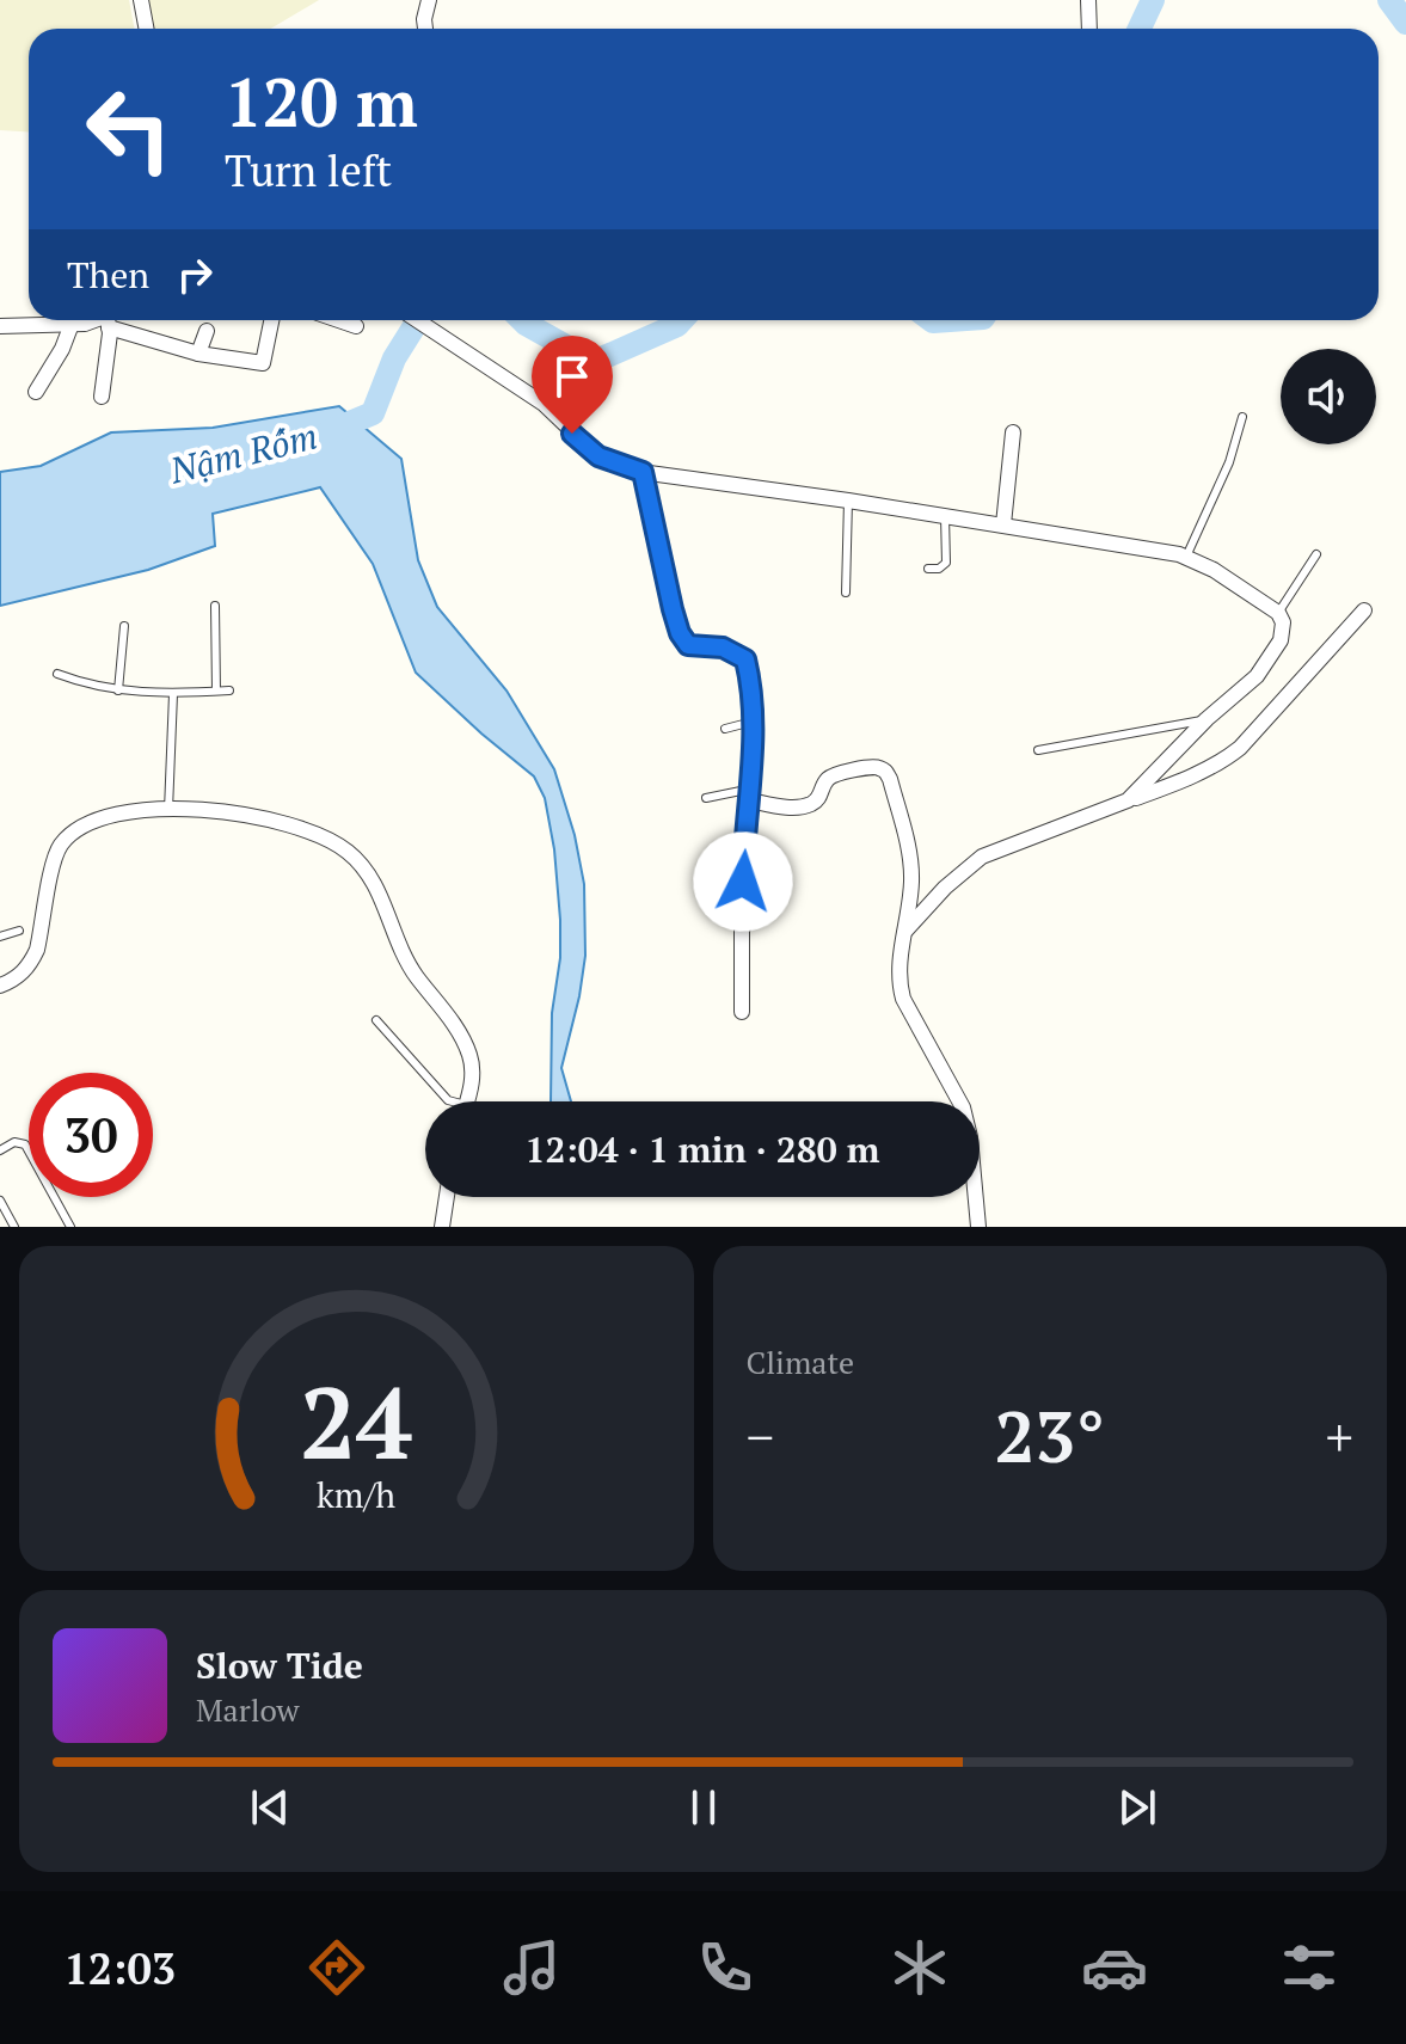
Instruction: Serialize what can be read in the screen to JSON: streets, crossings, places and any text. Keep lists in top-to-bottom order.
{
  "water": ["Nậm Rốm"],
  "page": {
    "turn": ["120 m", "Turn left"],
    "then": "Then",
    "limit": "30",
    "trip": "12:04 · 1 min · 280 m",
    "tile": "Climate",
    "heat": ["−", "23°", "+"],
    "song": ["Slow Tide", "Marlow"],
    "tabs": "12:03",
    "gauge": ["24", "km/h"]
  }
}
